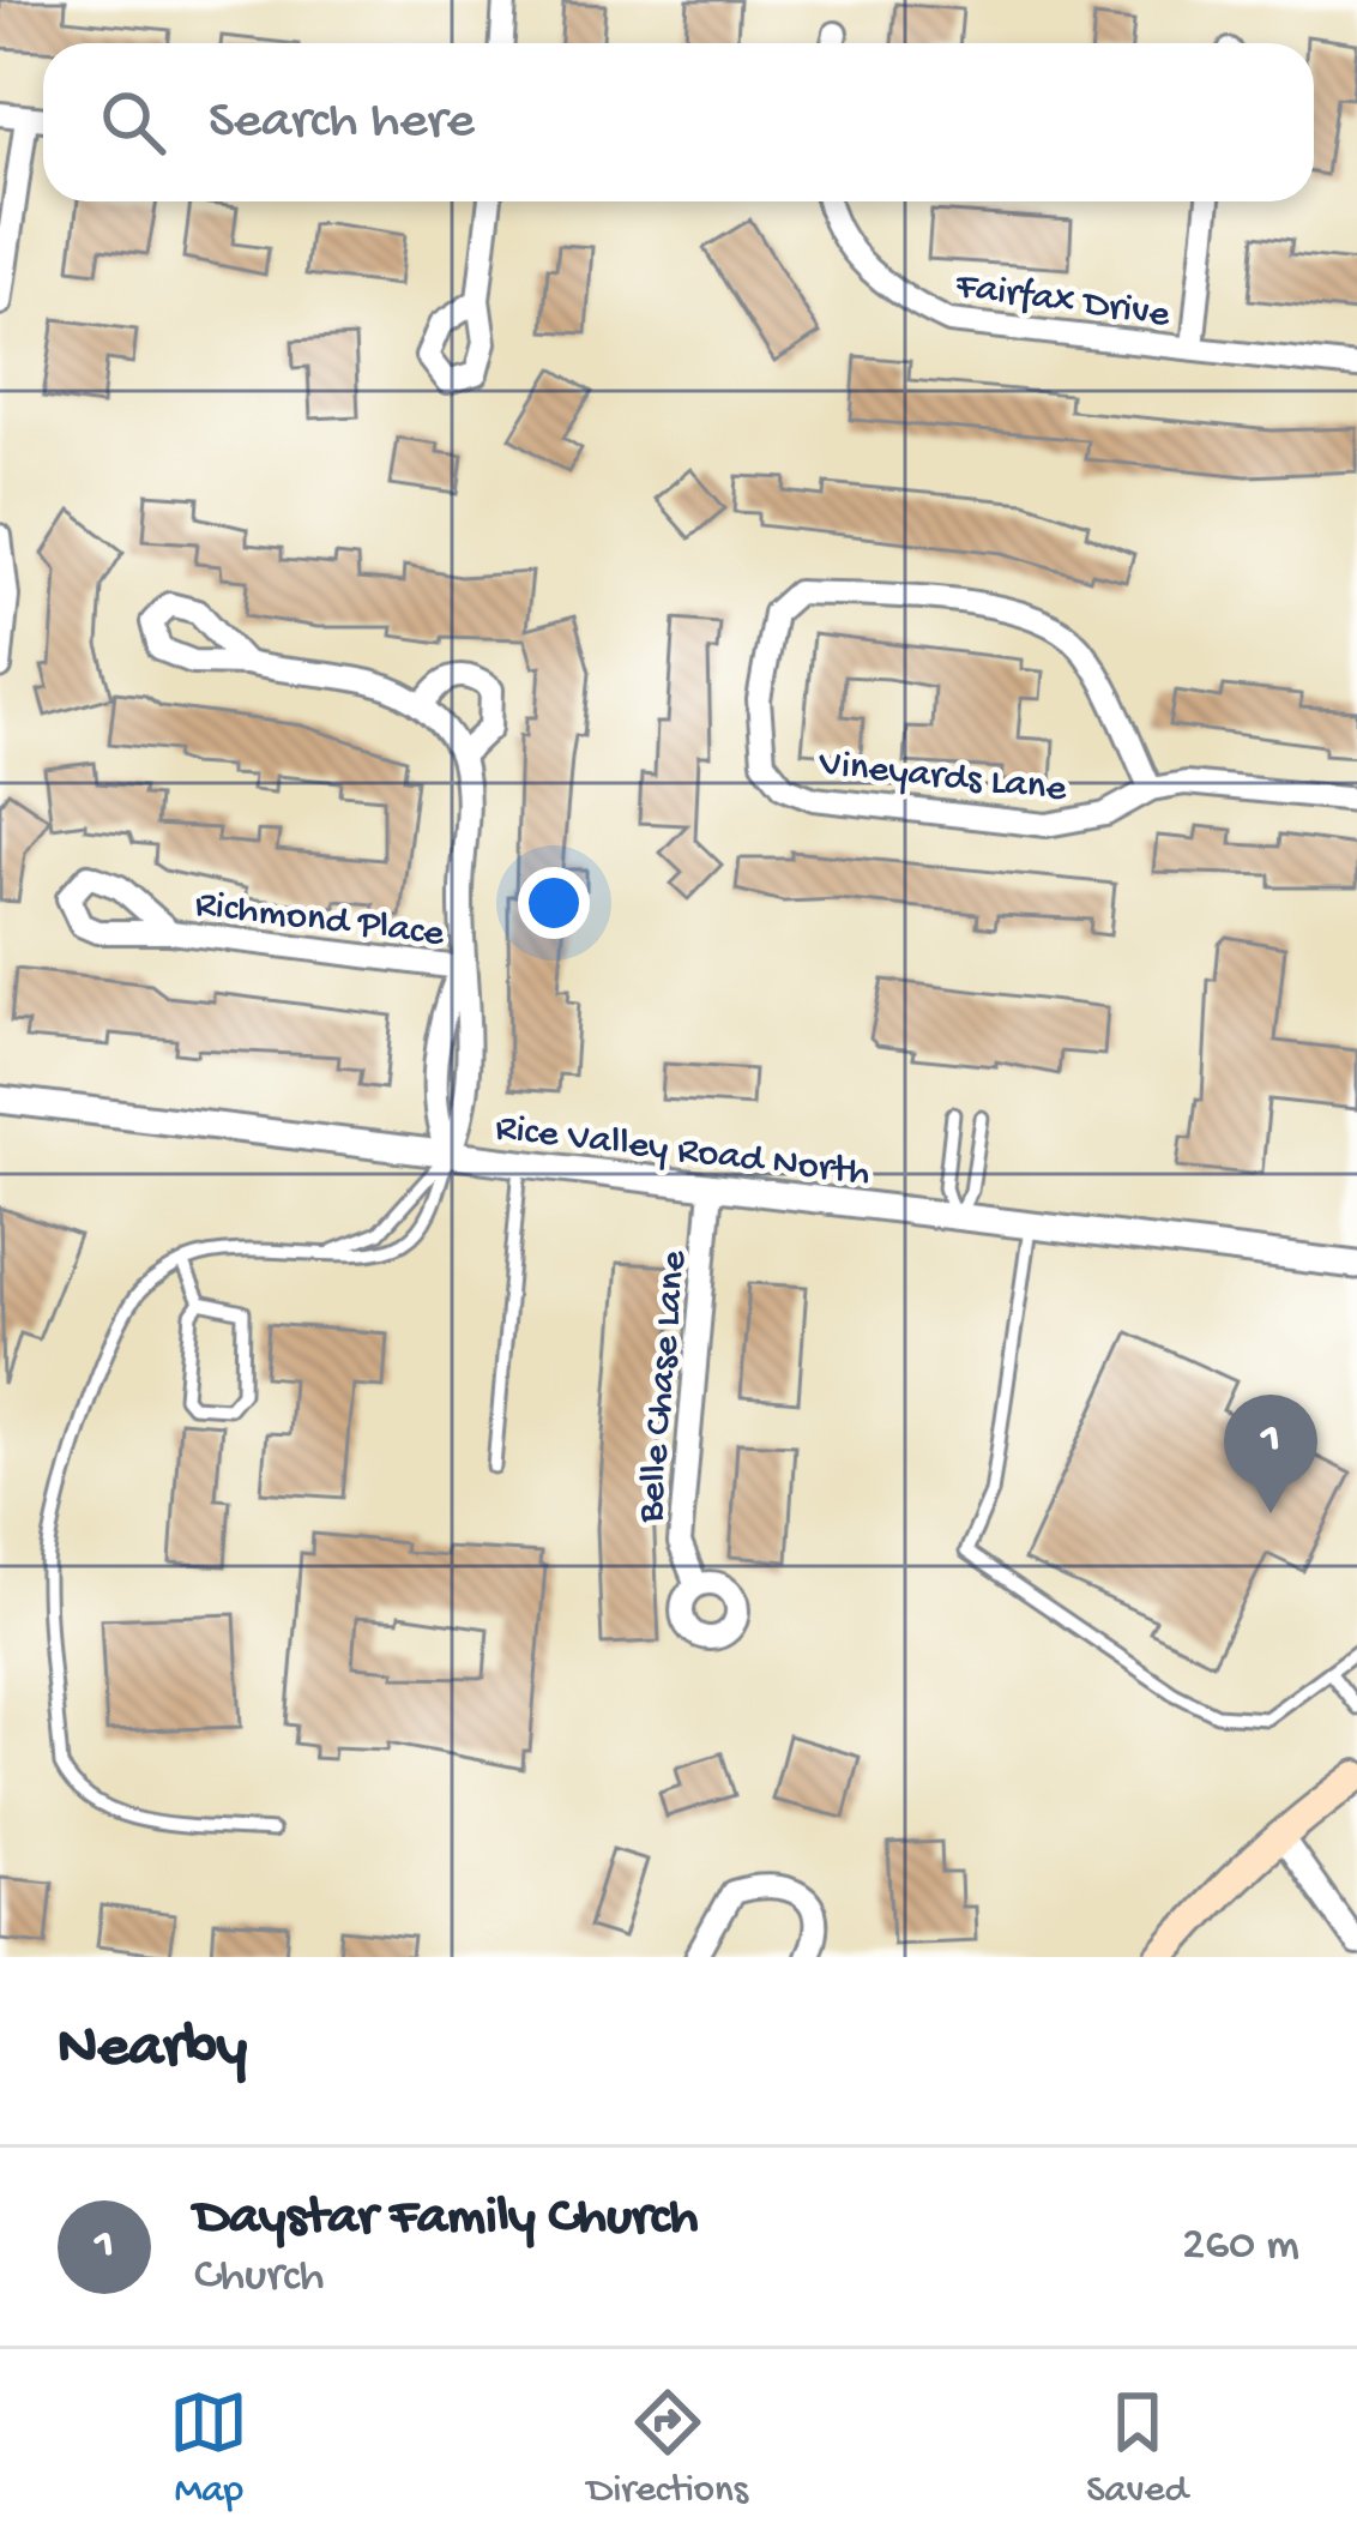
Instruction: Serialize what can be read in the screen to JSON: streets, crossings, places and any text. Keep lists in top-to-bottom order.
{
  "streets": {
    "street": [
      "Fairfax Drive",
      "Vineyards Lane",
      "Richmond Place",
      "Rice Valley Road North",
      "Belle Chase Lane"
    ]
  },
  "crossings": [
    ["Rice Valley Road North", "Belle Chase Lane"]
  ],
  "page": {
    "search": "Search here",
    "pins": "1",
    "heading": "Nearby",
    "list": [
      {
        "mark": "1",
        "name": "Daystar Family Church",
        "note": "Church",
        "value": "260 m"
      }
    ],
    "nav": ["Map", "Directions", "Saved"]
  }
}
